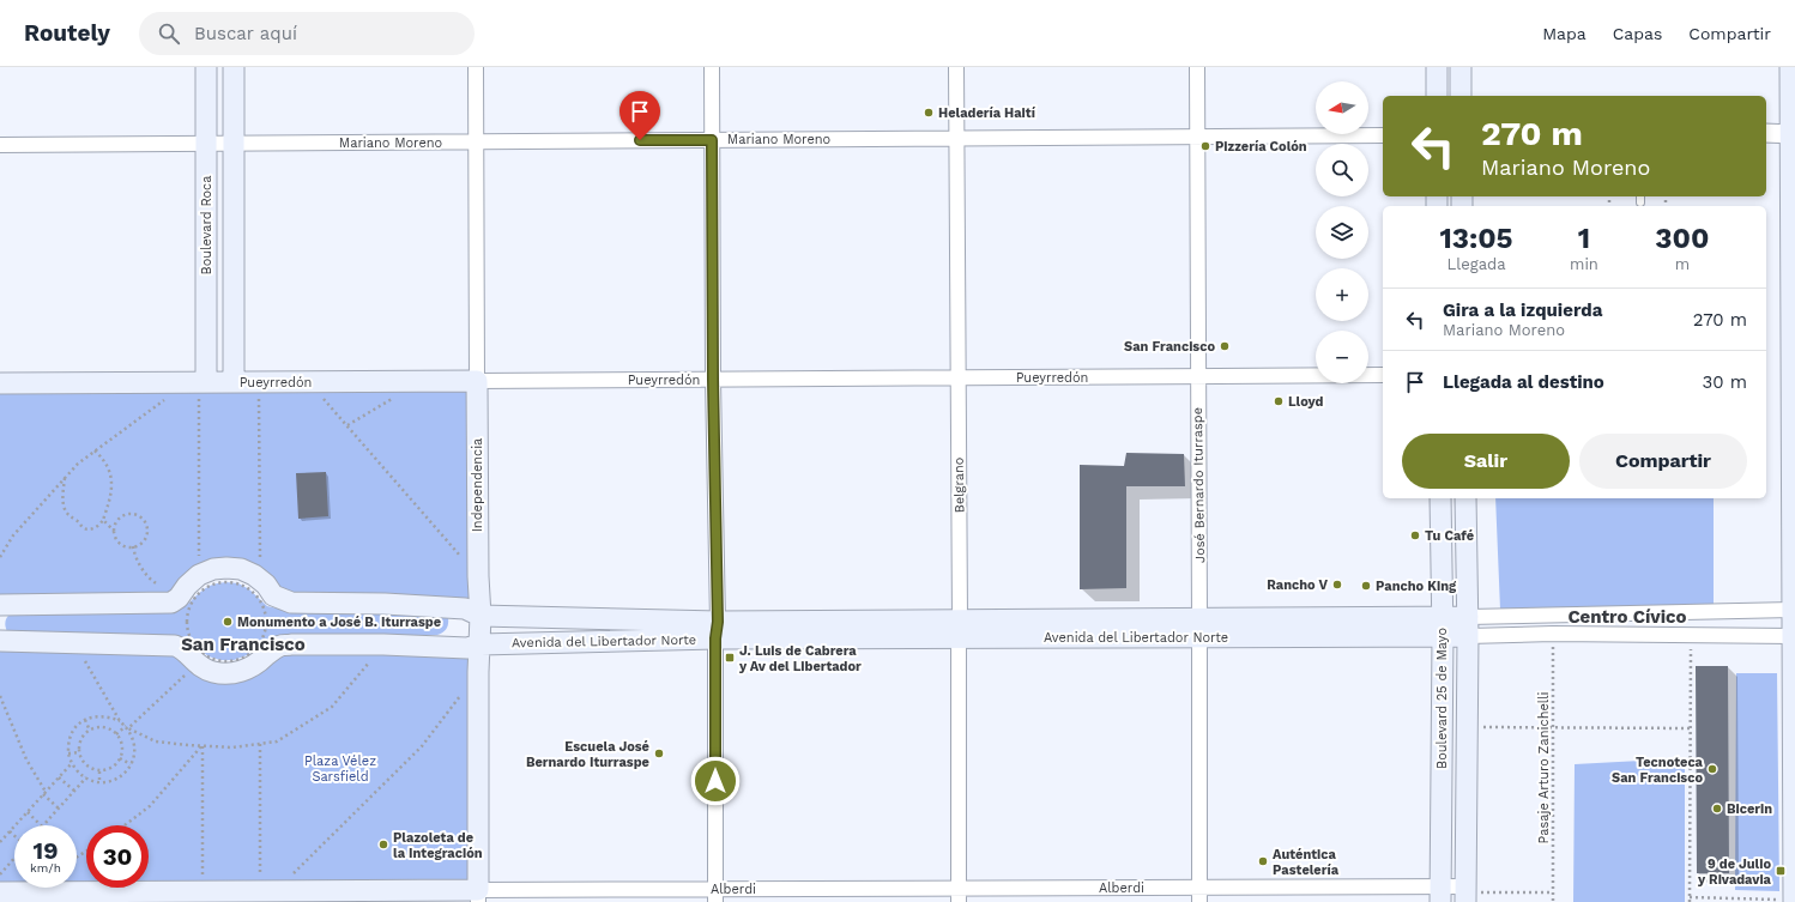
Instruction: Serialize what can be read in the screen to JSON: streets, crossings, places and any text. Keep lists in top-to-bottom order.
{
  "streets": {
    "main road": [
      "Boulevard Roca",
      "Pueyrredón",
      "Independencia",
      "Avenida del Libertador Norte",
      "Boulevard 25 de Mayo",
      "Alberdi"
    ],
    "street": ["Mariano Moreno", "Belgrano", "José Bernardo Iturraspe"],
    "path": ["Pasaje Arturo Zanichelli"]
  },
  "crossings": [
    ["Mariano Moreno", "Boulevard Roca"],
    ["Mariano Moreno", "Independencia"],
    ["Mariano Moreno", "Belgrano"],
    ["Mariano Moreno", "José Bernardo Iturraspe"],
    ["Boulevard Roca", "Pueyrredón"],
    ["Pueyrredón", "Independencia"],
    ["Pueyrredón", "Belgrano"],
    ["Pueyrredón", "José Bernardo Iturraspe"],
    ["Independencia", "Avenida del Libertador Norte"],
    ["Independencia", "Alberdi"],
    ["Belgrano", "Avenida del Libertador Norte"],
    ["Belgrano", "Alberdi"],
    ["José Bernardo Iturraspe", "Avenida del Libertador Norte"],
    ["José Bernardo Iturraspe", "Alberdi"],
    ["Avenida del Libertador Norte", "Boulevard 25 de Mayo"],
    ["Avenida del Libertador Norte", "Pasaje Arturo Zanichelli"],
    ["Boulevard 25 de Mayo", "Alberdi"]
  ],
  "districts": ["Centro Cívico", "San Francisco"],
  "parks": ["Plaza Vélez Sarsfield"],
  "places": {
    "other": [
      "Heladería Haití",
      "Pizzería Colón",
      "San Francisco",
      "Lloyd",
      "Tu Café",
      "Rancho V",
      "Pancho King",
      "Monumento a José B. Iturraspe",
      "Escuela José Bernardo Iturraspe",
      "Tecnoteca San Francisco",
      "Bicerin",
      "Plazoleta de la Integración",
      "Auténtica Pastelería"
    ],
    "transit": ["J. Luis de Cabrera y Av del Libertador", "9 de Julio y Rivadavia"]
  },
  "north": "left",
  "page": {
    "header": "Routely",
    "search": "Buscar aquí",
    "nav": ["Mapa", "Capas", "Compartir"],
    "map_buttons": ["+", "−"],
    "turn": ["270 m", "Mariano Moreno"],
    "eta": [
      "13:05",
      "Llegada",
      "1",
      "min",
      "300",
      "m"
    ],
    "list": [
      {
        "name": "Gira a la izquierda",
        "note": "Mariano Moreno",
        "value": "270 m"
      },
      {
        "name": "Llegada al destino",
        "value": "30 m"
      }
    ],
    "buttons": ["Salir", "Compartir"],
    "speed": "19 km/h",
    "limit": "30"
  }
}
